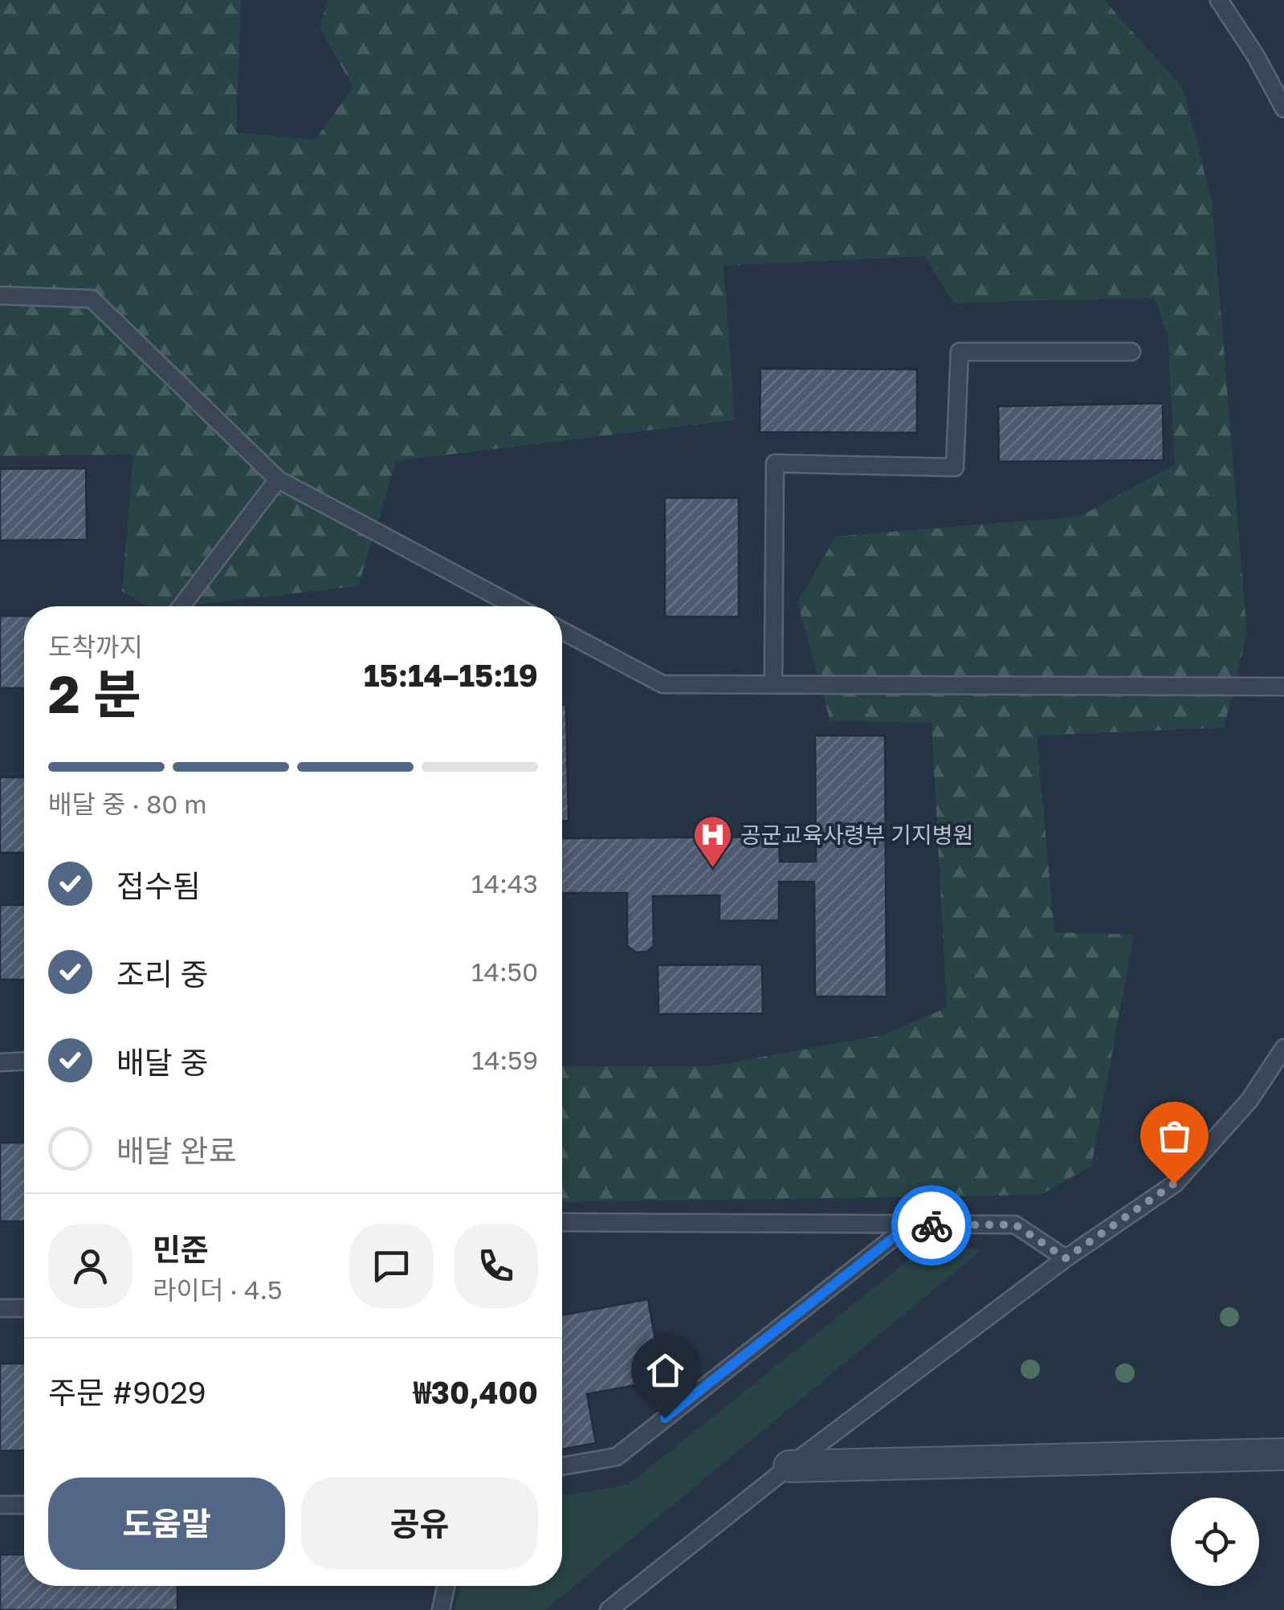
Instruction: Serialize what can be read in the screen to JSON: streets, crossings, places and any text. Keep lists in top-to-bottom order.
{
  "places": {
    "hospital": ["공군교육사령부 기지병원"]
  },
  "page": {
    "heading": ["2 분", "도착까지", "15:14–15:19"],
    "panel": [
      "민준",
      "라이더 · 4.5",
      "주문 #9029",
      "₩30,400"
    ],
    "bar": "배달 중 · 80 m",
    "list": [
      ["접수됨", "14:43"],
      ["조리 중", "14:50"],
      ["배달 중", "14:59"],
      "배달 완료"
    ],
    "buttons": ["도움말", "공유"]
  }
}
